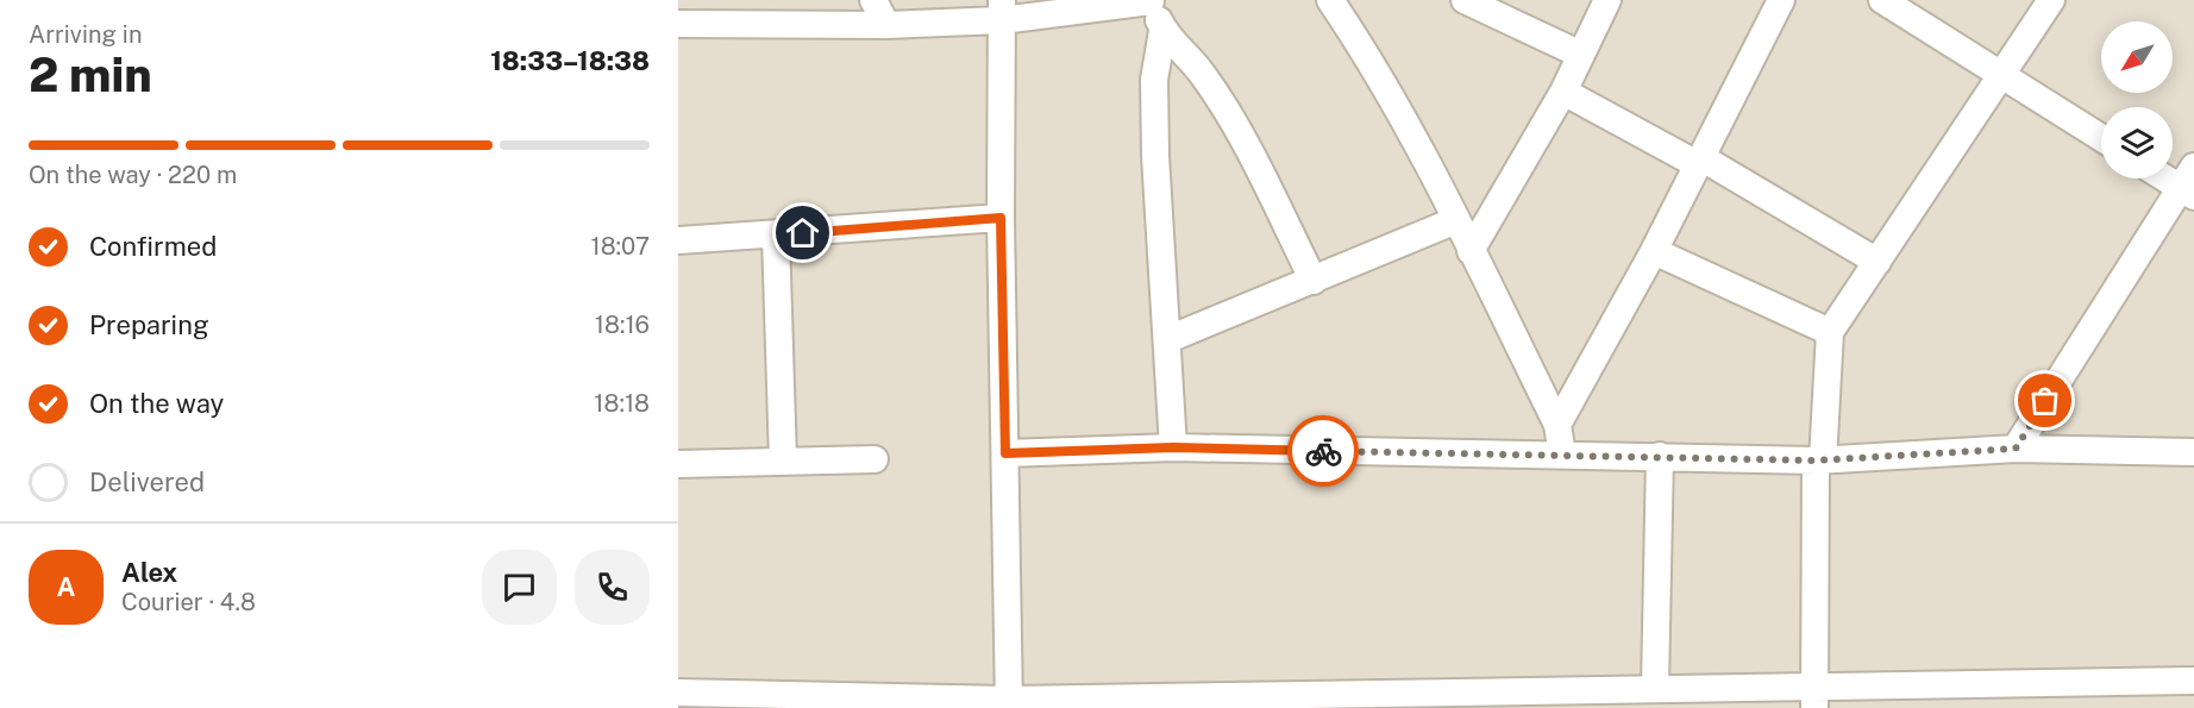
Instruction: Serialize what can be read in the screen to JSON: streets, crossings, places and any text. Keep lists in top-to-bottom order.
{
  "north": "bottom left",
  "page": {
    "heading": ["2 min", "Arriving in", "18:33–18:38"],
    "panel": ["Alex", "Courier · 4.8"],
    "bar": "On the way · 220 m",
    "list": [
      ["Confirmed", "18:07"],
      ["Preparing", "18:16"],
      ["On the way", "18:18"],
      "Delivered"
    ],
    "round": "A"
  }
}
